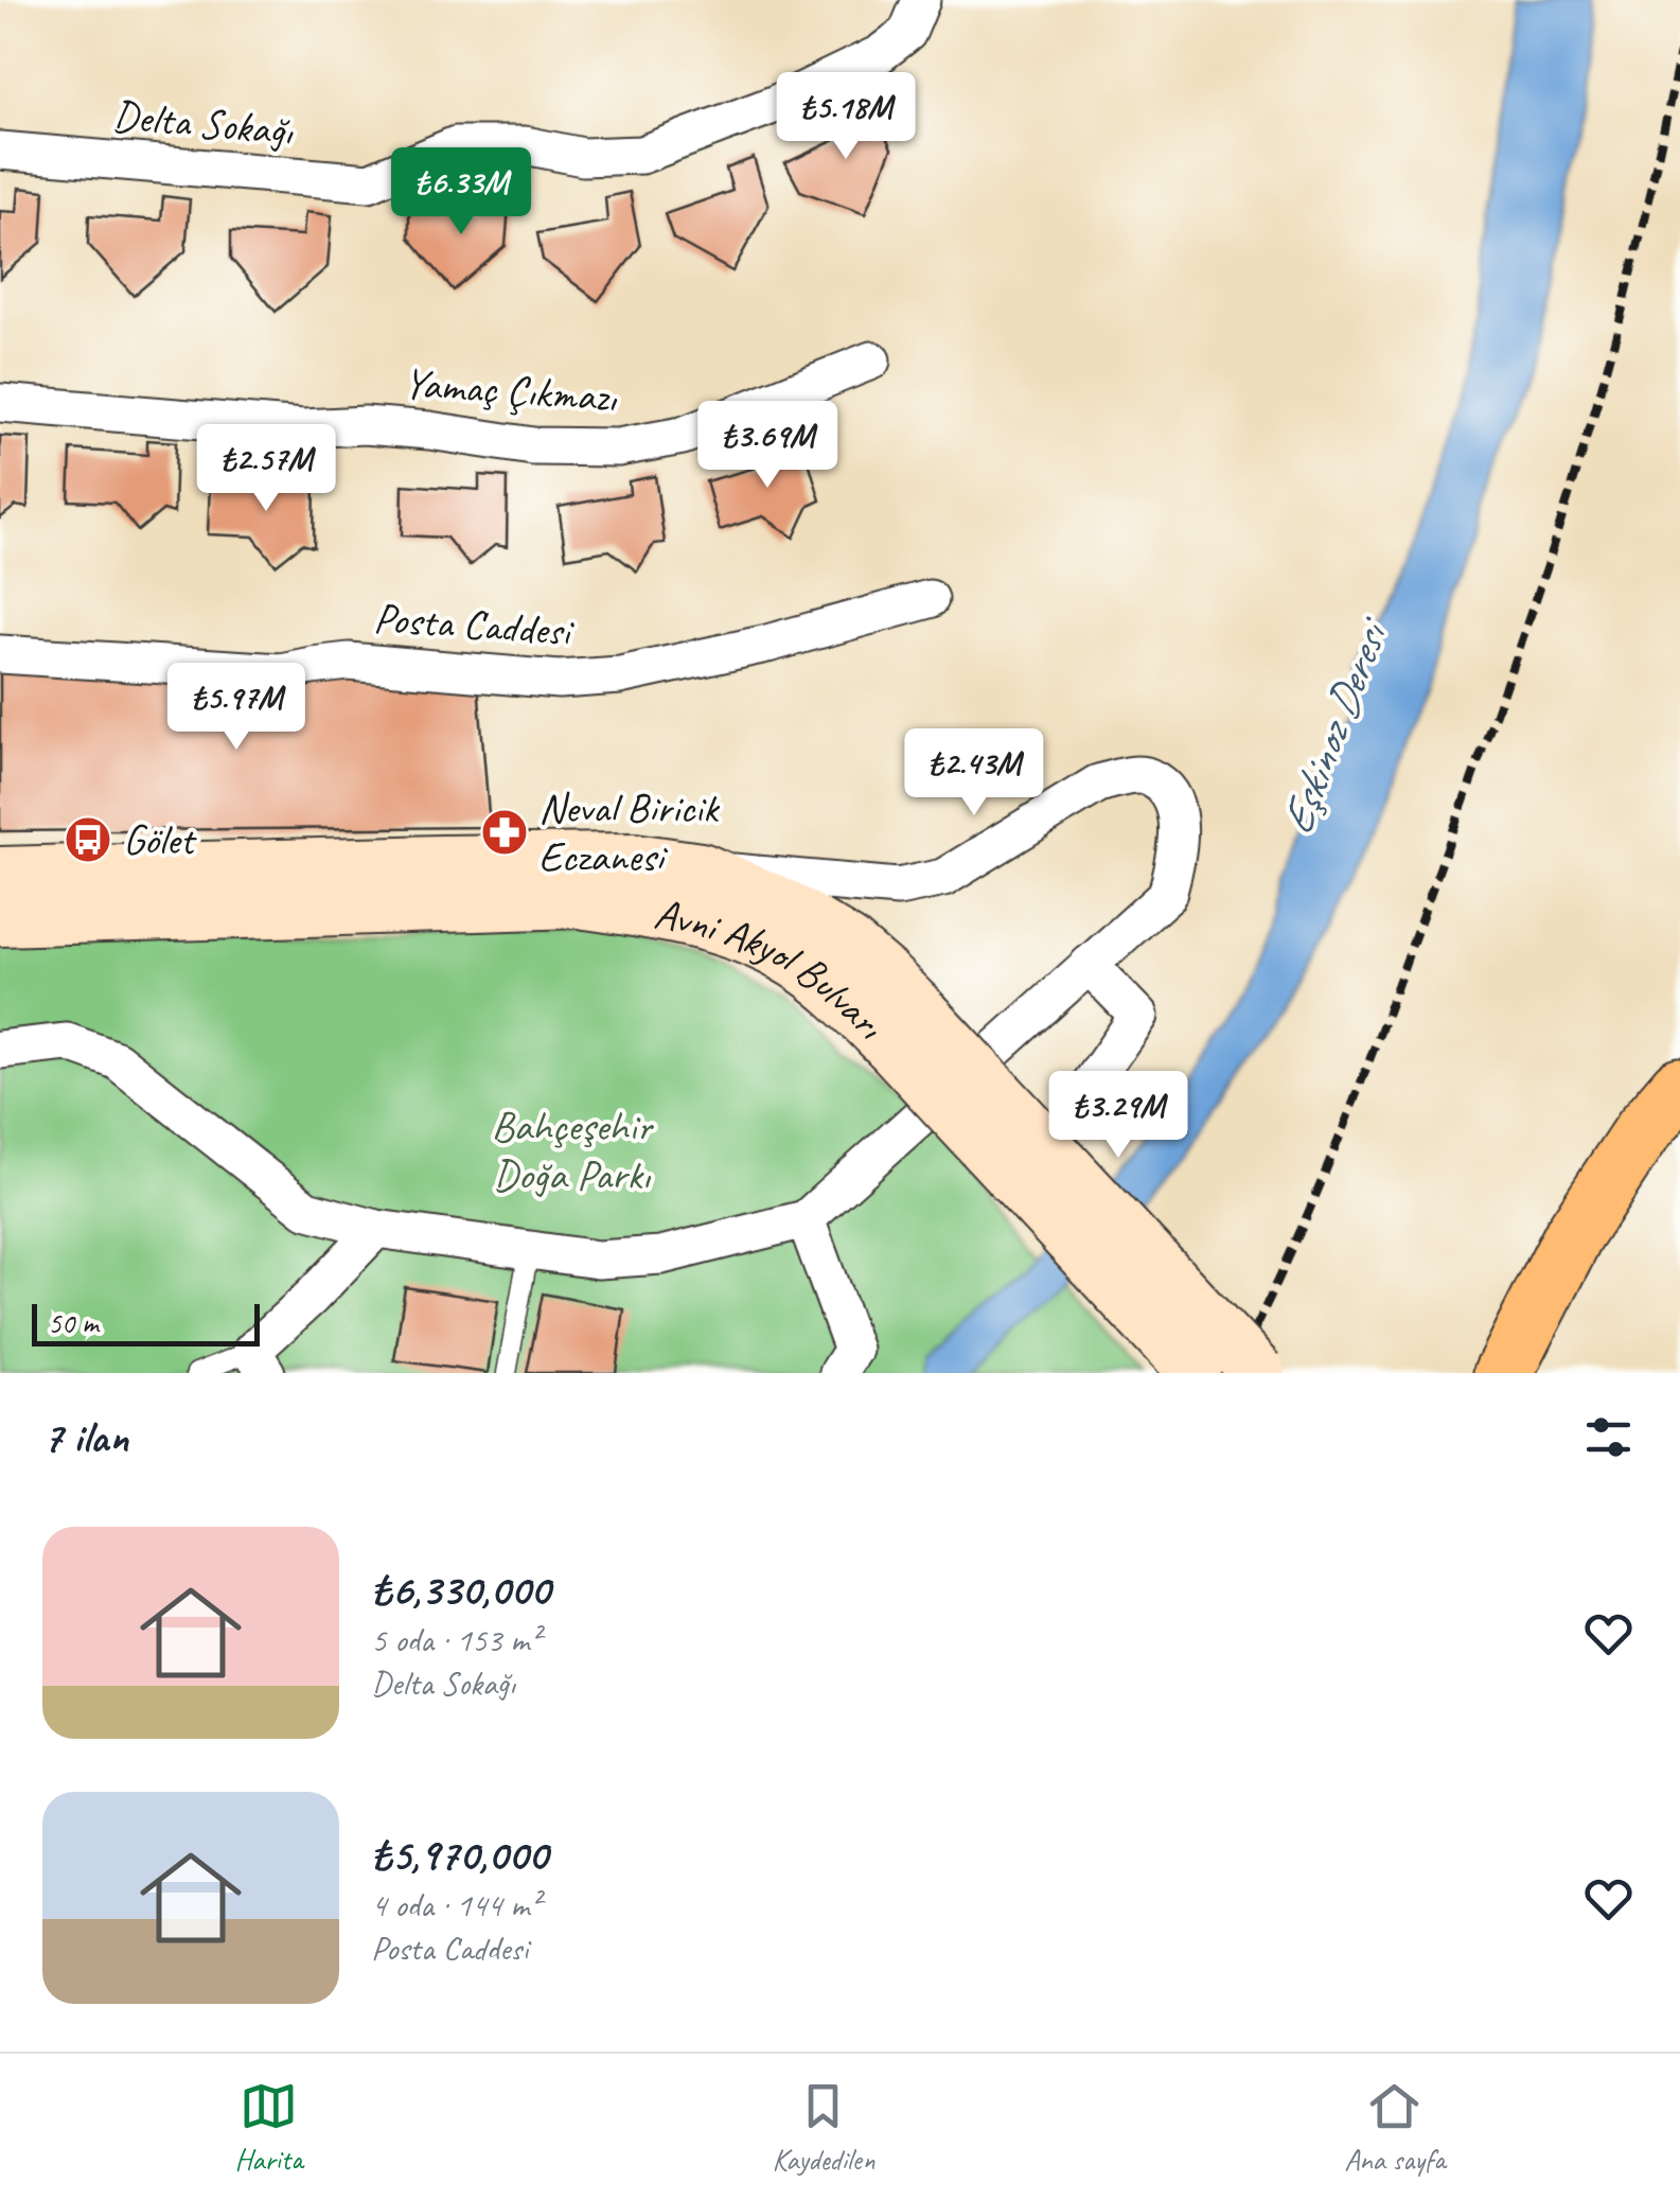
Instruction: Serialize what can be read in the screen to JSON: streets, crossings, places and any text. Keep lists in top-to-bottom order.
{
  "streets": {
    "main road": ["Avni Akyol Bulvarı"],
    "street": ["Delta Sokağı", "Yamaç Çıkmazı", "Posta Caddesi"]
  },
  "water": ["Eşkinoz Deresi"],
  "parks": ["Bahçeşehir Doğa Parkı"],
  "places": {
    "pharmacy": ["Neval Biricik Eczanesi"],
    "bus stop": ["Gölet"]
  },
  "scale_bar": "50 m",
  "page": {
    "price": [
      "₺5.18M",
      "₺6.33M",
      "₺3.69M",
      "₺2.57M",
      "₺5.97M",
      "₺2.43M",
      "₺3.29M"
    ],
    "scale": "50 m",
    "heading": "7 ilan",
    "list": [
      {
        "name": "₺6,330,000",
        "note": "5 oda · 153 m² · Delta Sokağı"
      },
      {
        "name": "₺5,970,000",
        "note": "4 oda · 144 m² · Posta Caddesi"
      }
    ],
    "tabs": ["Harita", "Kaydedilen", "Ana sayfa"]
  }
}
